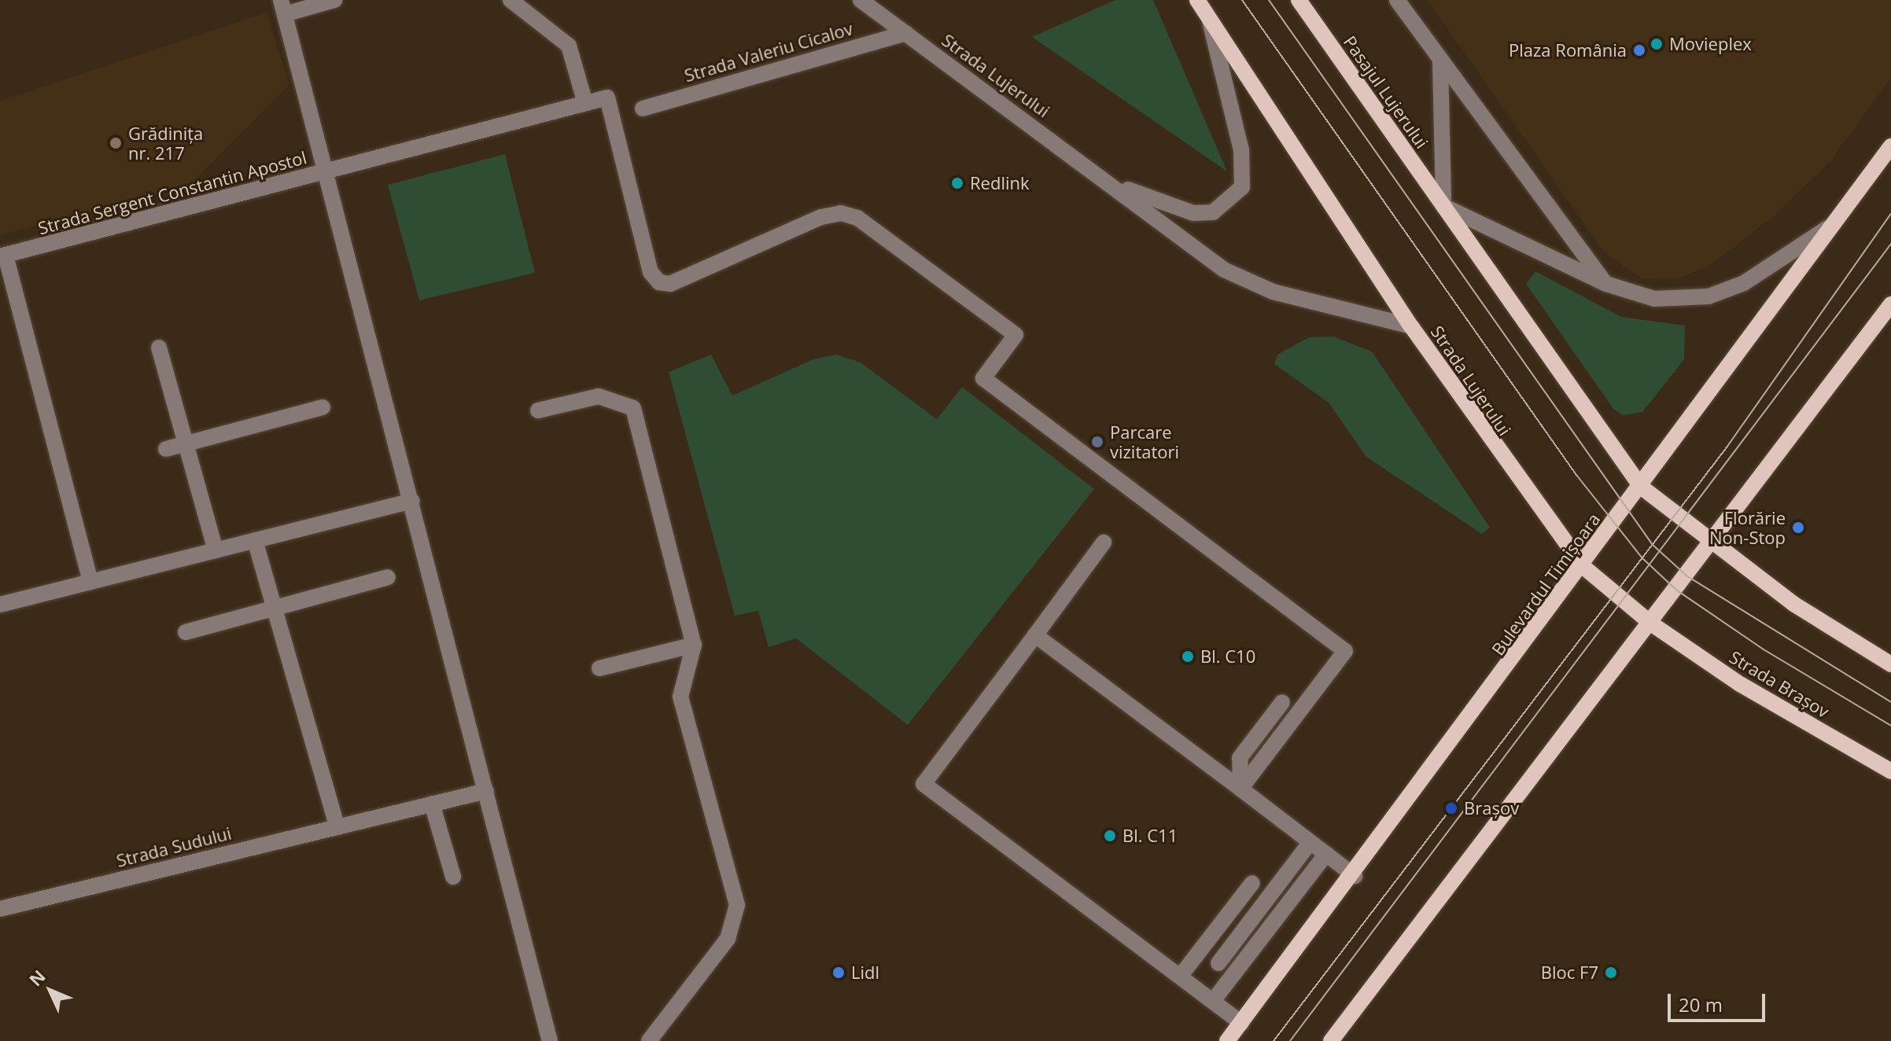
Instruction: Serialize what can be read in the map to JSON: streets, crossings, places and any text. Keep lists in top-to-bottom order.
{
  "streets": {
    "main road": [
      "Strada Lujerului",
      "Pasajul Lujerului",
      "Bulevardul Timișoara",
      "Strada Brașov"
    ],
    "street": ["Strada Valeriu Cicalov", "Strada Sergent Constantin Apostol", "Strada Sudului"]
  },
  "crossings": [
    ["Strada Valeriu Cicalov", "Strada Lujerului"],
    ["Strada Lujerului", "Bulevardul Timișoara"],
    ["Strada Lujerului", "Strada Brașov"]
  ],
  "places": [
    "Movieplex",
    "Plaza România",
    "Grădinița nr. 217",
    "Redlink",
    "Parcare vizitatori",
    "Florărie Non-Stop",
    "Bl. C10",
    "Brașov",
    "Bl. C11",
    "Lidl",
    "Bloc F7"
  ],
  "scale_bar": "20 m",
  "north": "top left"
}
